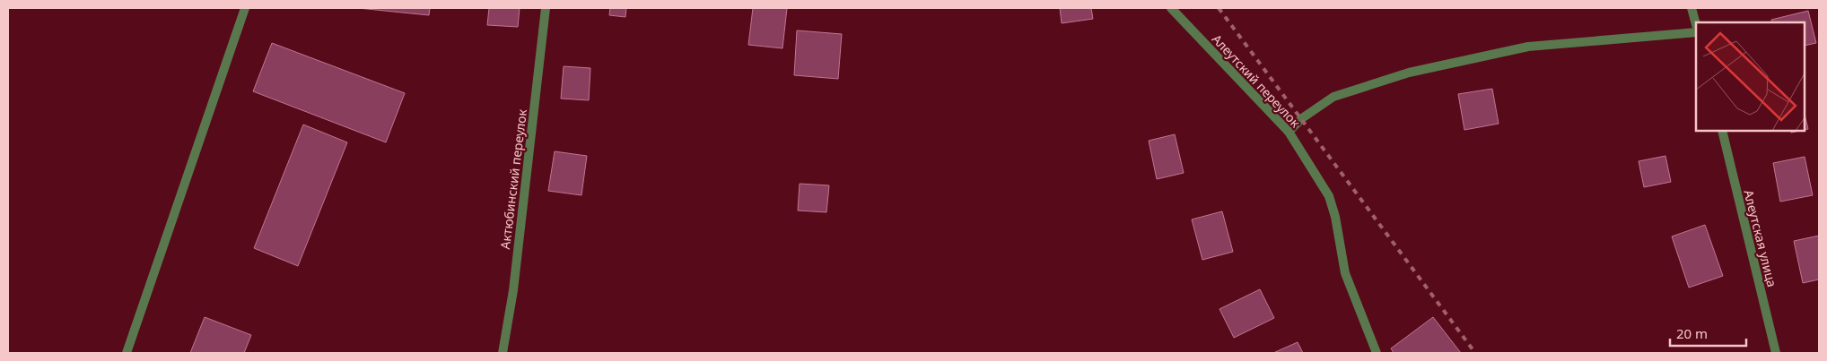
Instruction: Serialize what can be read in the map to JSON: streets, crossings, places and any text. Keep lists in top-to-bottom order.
{
  "streets": {
    "street": ["Алеутский переулок", "Актюбинский переулок", "Алеутская улица"]
  },
  "scale_bar": "20 m"
}
